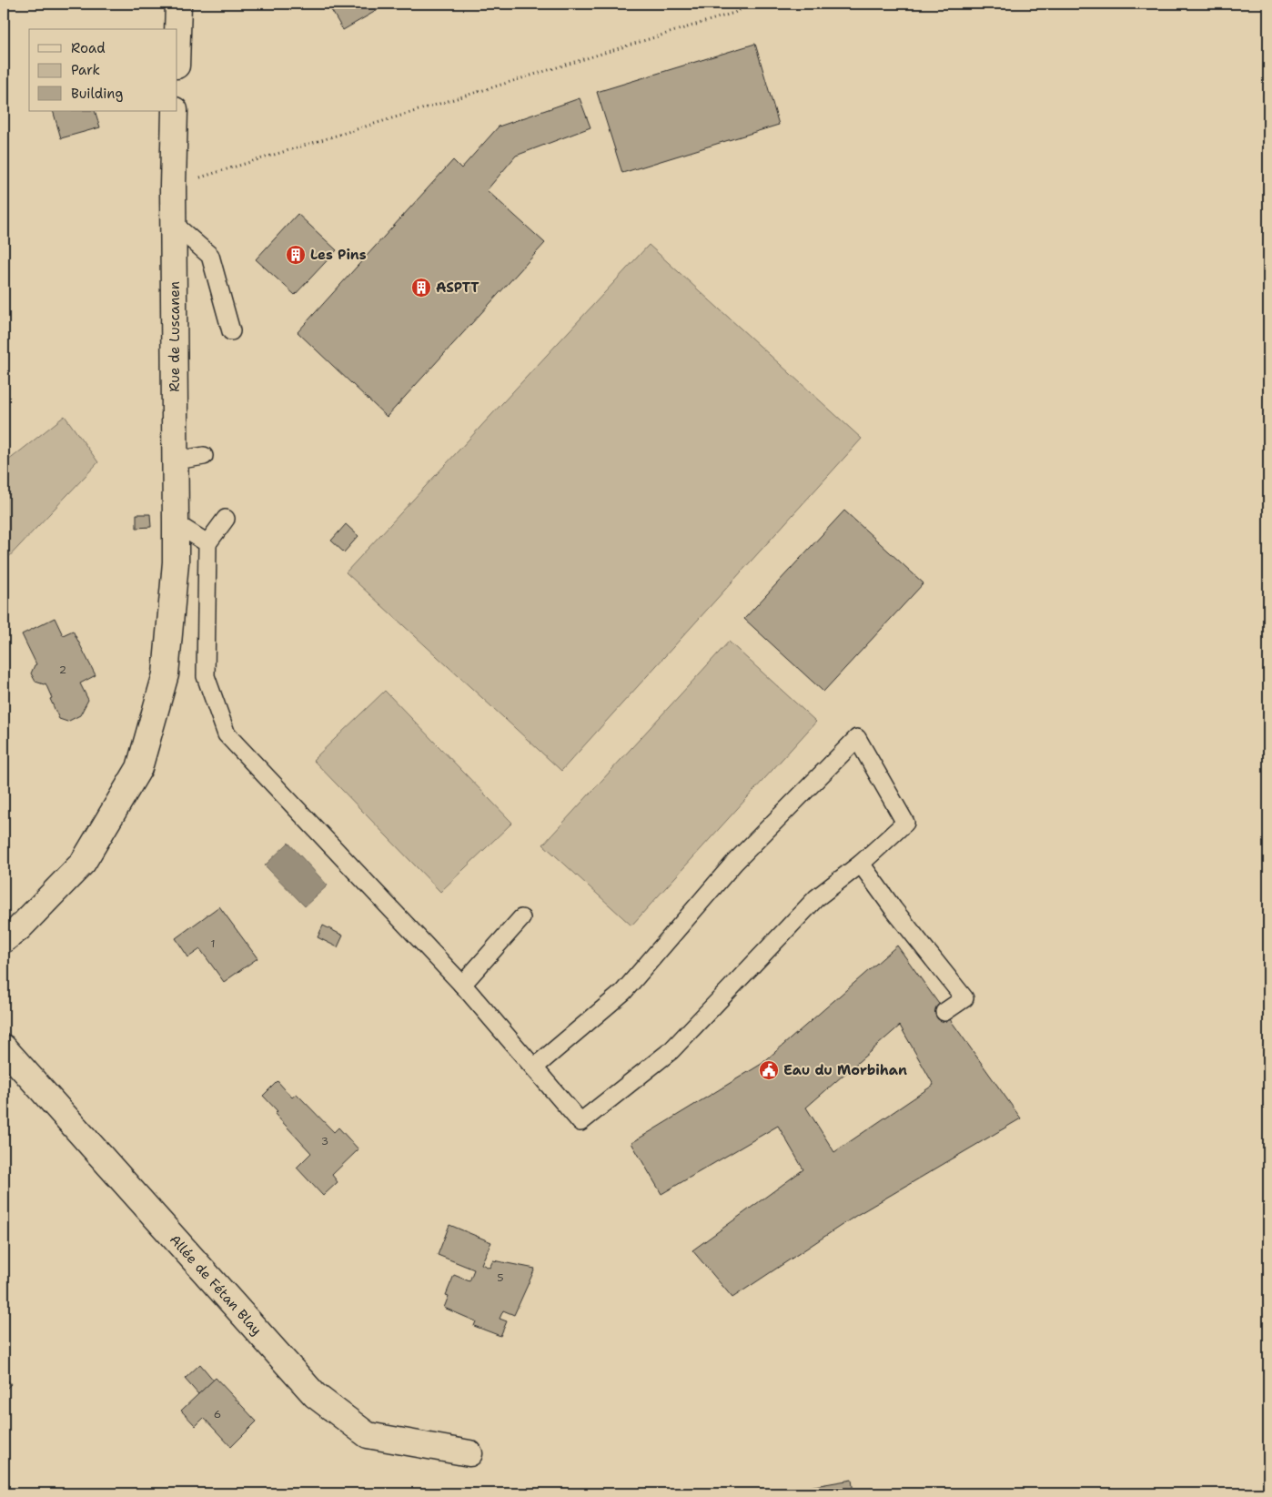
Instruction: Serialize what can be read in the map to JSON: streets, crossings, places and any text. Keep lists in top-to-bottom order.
{
  "streets": {
    "street": ["Rue de Luscanen", "Allée de Fétan Blay"]
  },
  "places": {
    "building": ["Les Pins", "ASPTT"],
    "public building": ["Eau du Morbihan"]
  },
  "house_numbers": [
    "2",
    "1",
    "3",
    "5",
    "6"
  ],
  "legend": ["Road", "Park", "Building"]
}
